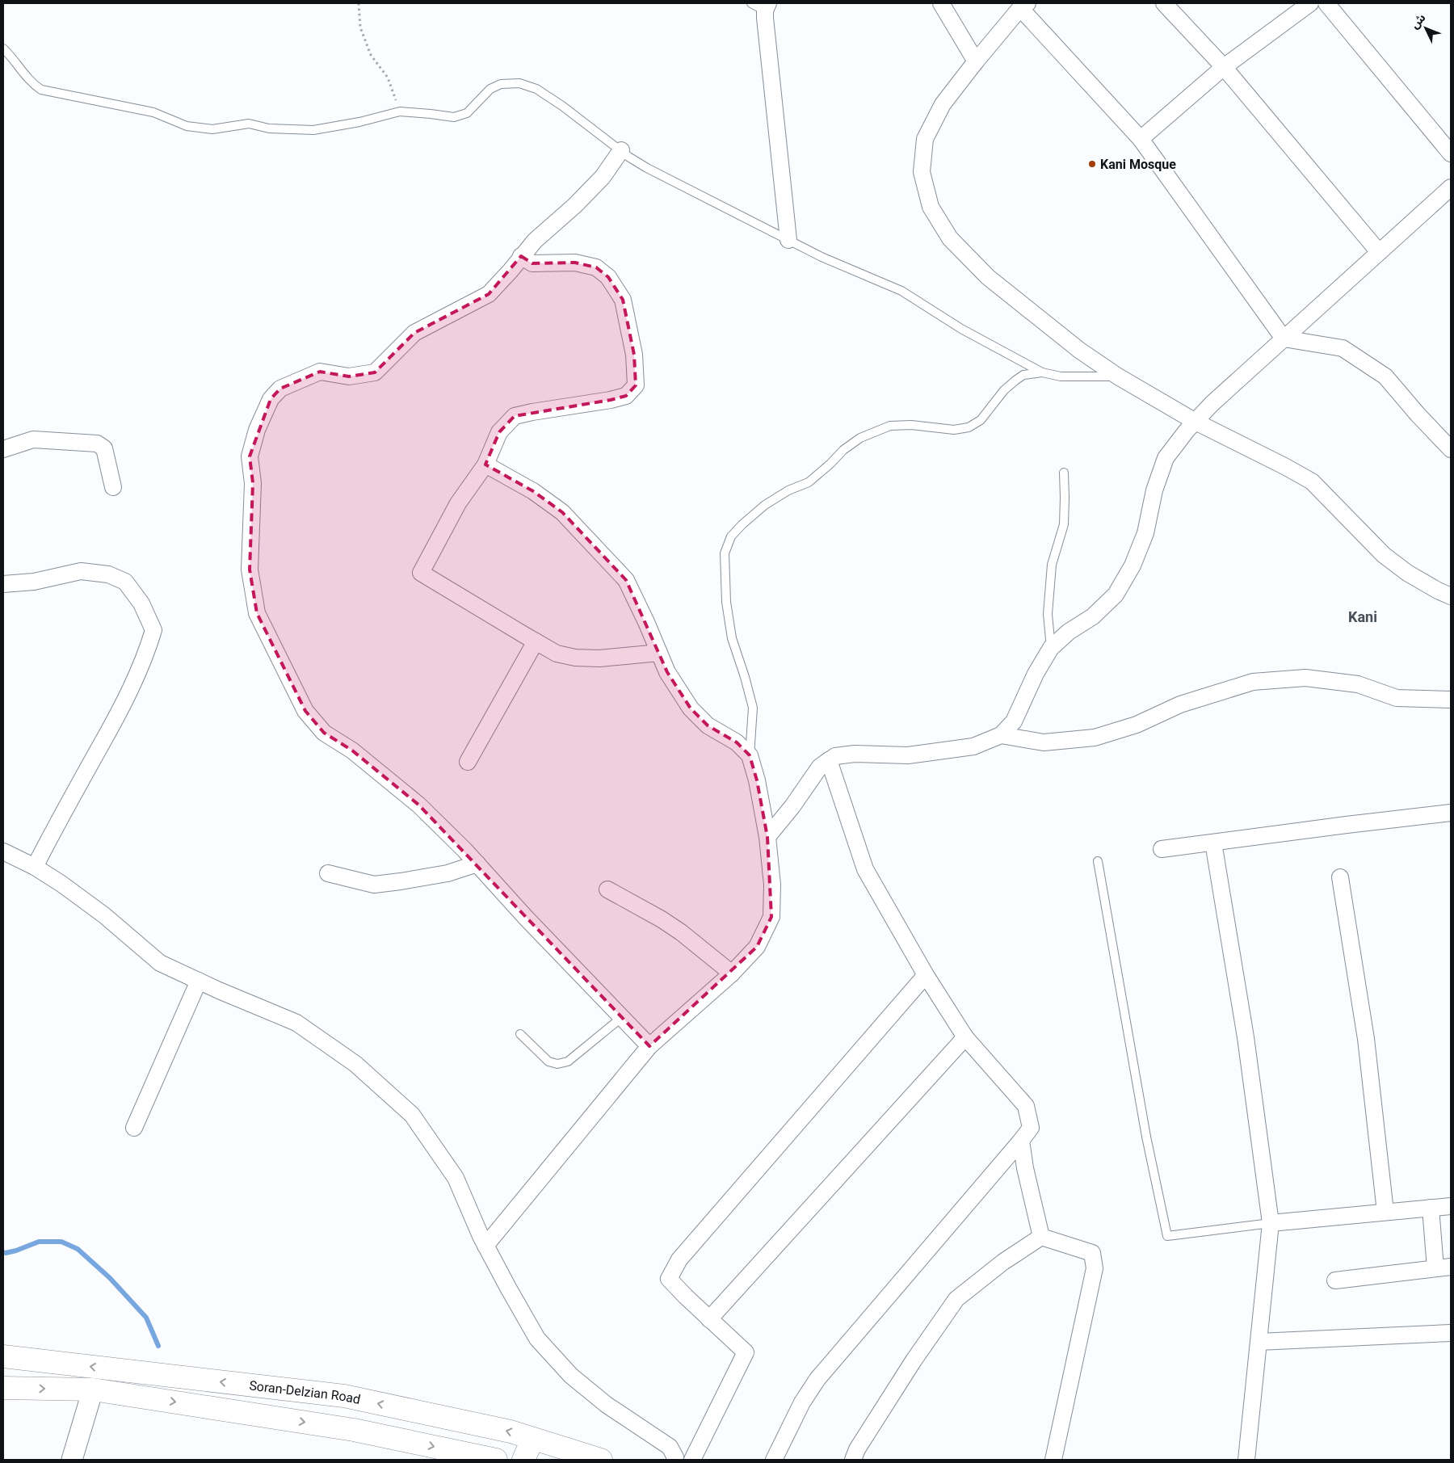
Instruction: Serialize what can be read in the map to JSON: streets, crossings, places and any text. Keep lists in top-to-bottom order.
{
  "streets": {
    "main road": ["Soran-Delzian Road"]
  },
  "districts": ["Kani"],
  "places": ["Kani Mosque"],
  "north": "top left"
}
